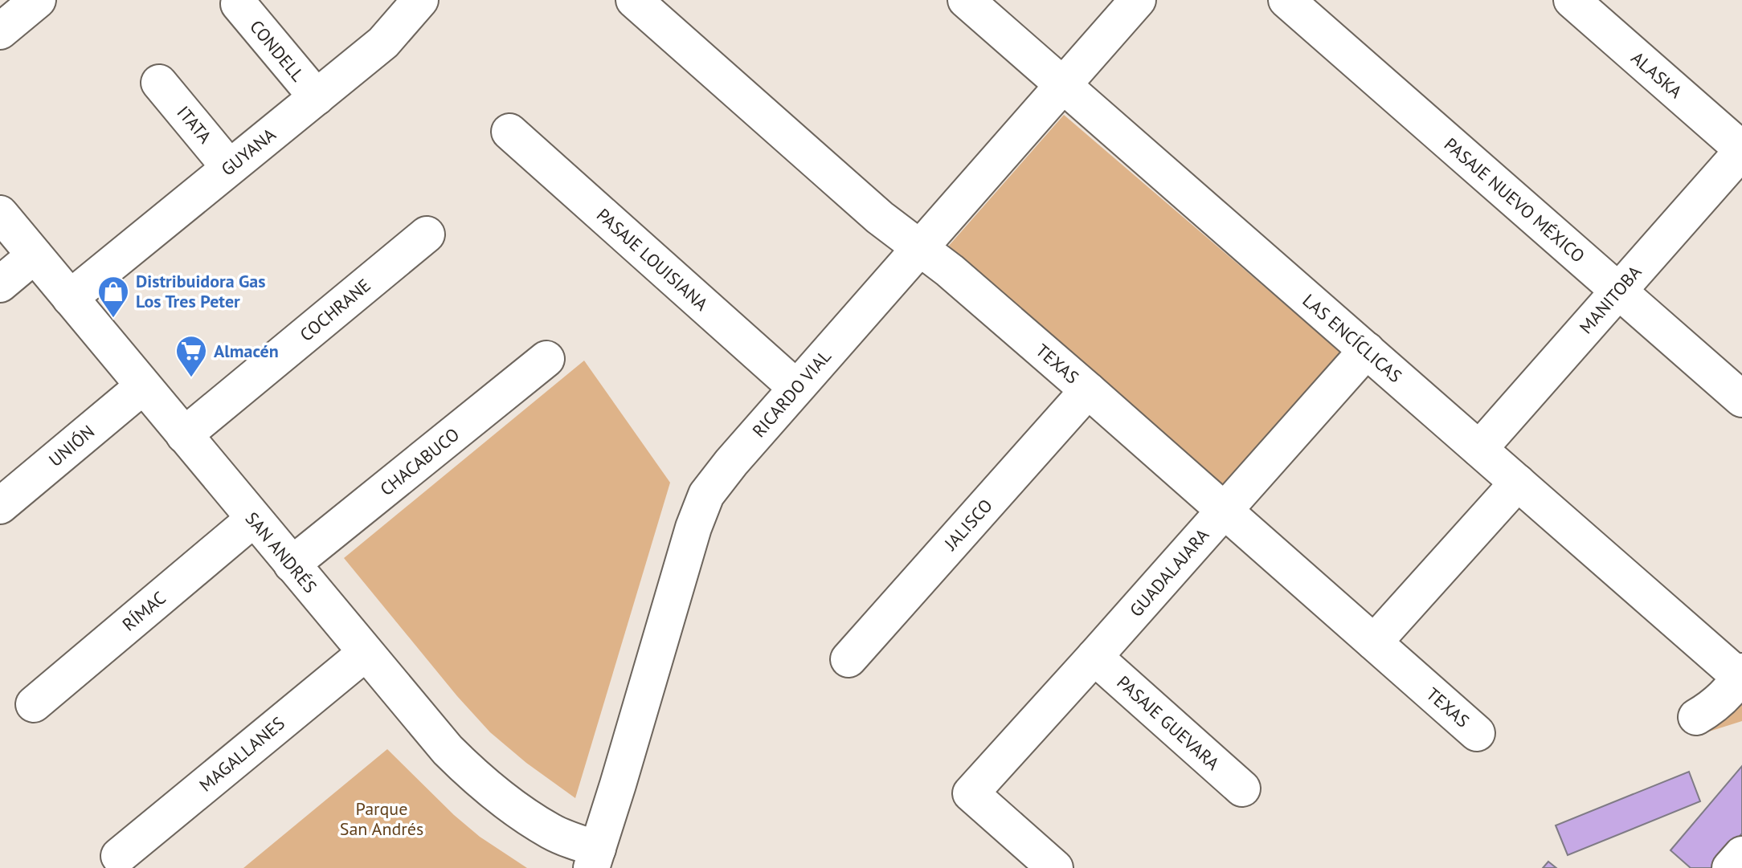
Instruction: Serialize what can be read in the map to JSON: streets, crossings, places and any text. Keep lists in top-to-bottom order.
{
  "streets": {
    "street": [
      "CONDELL",
      "ALASKA",
      "ITATA",
      "GUYANA",
      "PASAJE NUEVO MÉXICO",
      "PASAJE LOUISIANA",
      "MANITOBA",
      "COCHRANE",
      "LAS ENCÍCLICAS",
      "TEXAS",
      "RICARDO VIAL",
      "UNIÓN",
      "CHACABUCO",
      "JALISCO",
      "SAN ANDRÉS",
      "GUADALAJARA",
      "RÍMAC",
      "PASAJE GUEVARA",
      "MAGALLANES"
    ]
  },
  "crossings": [
    ["CONDELL", "GUYANA"],
    ["ALASKA", "MANITOBA"],
    ["ITATA", "GUYANA"],
    ["GUYANA", "SAN ANDRÉS"],
    ["PASAJE NUEVO MÉXICO", "MANITOBA"],
    ["PASAJE LOUISIANA", "RICARDO VIAL"],
    ["MANITOBA", "LAS ENCÍCLICAS"],
    ["COCHRANE", "SAN ANDRÉS"],
    ["LAS ENCÍCLICAS", "RICARDO VIAL"],
    ["LAS ENCÍCLICAS", "GUADALAJARA"],
    ["TEXAS", "RICARDO VIAL"],
    ["TEXAS", "JALISCO"],
    ["TEXAS", "GUADALAJARA"],
    ["RICARDO VIAL", "SAN ANDRÉS"],
    ["UNIÓN", "SAN ANDRÉS"],
    ["CHACABUCO", "SAN ANDRÉS"],
    ["SAN ANDRÉS", "RÍMAC"],
    ["SAN ANDRÉS", "MAGALLANES"],
    ["GUADALAJARA", "PASAJE GUEVARA"]
  ],
  "parks": ["Parque San Andrés"],
  "places": {
    "shop": ["Distribuidora Gas Los Tres Peter"],
    "supermarket": ["Almacén"]
  }
}
